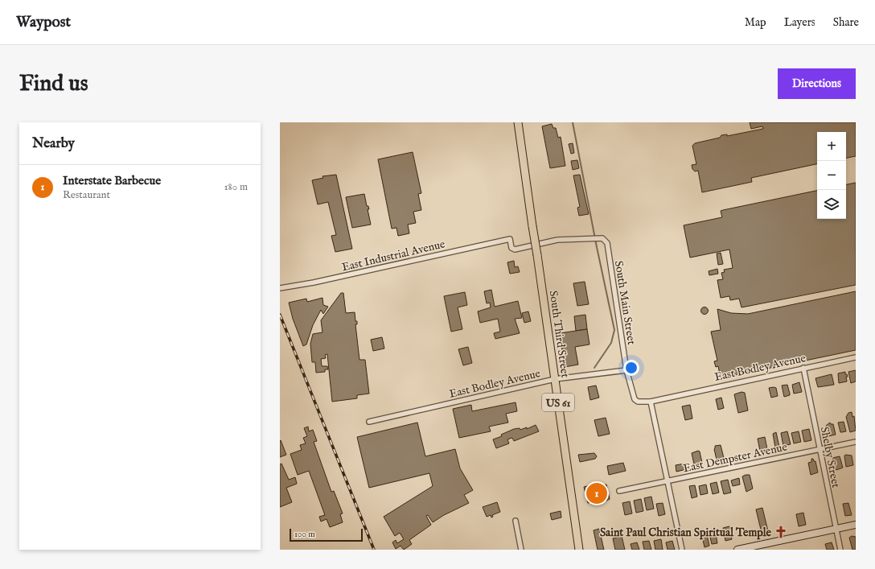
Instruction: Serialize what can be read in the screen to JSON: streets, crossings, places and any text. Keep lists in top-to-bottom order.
{
  "streets": {
    "main road": ["South Third Street", "US 61"],
    "street": [
      "East Industrial Avenue",
      "South Main Street",
      "East Bodley Avenue",
      "East Dempster Avenue",
      "Shelby Street"
    ]
  },
  "crossings": [
    ["East Industrial Avenue", "South Main Street"],
    ["South Main Street", "East Bodley Avenue"],
    ["South Third Street", "East Bodley Avenue"],
    ["East Bodley Avenue", "Shelby Street"],
    ["East Dempster Avenue", "Shelby Street"]
  ],
  "places": {
    "church": ["Saint Paul Christian Spiritual Temple"]
  },
  "scale_bar": "100 m",
  "page": {
    "header": "Waypost",
    "nav": ["Map", "Layers", "Share"],
    "buttons": "Directions",
    "title": "Find us",
    "heading": "Nearby",
    "map_buttons": ["+", "−"],
    "list": [
      {
        "mark": "1",
        "name": "Interstate Barbecue",
        "note": "Restaurant",
        "value": "180 m"
      }
    ],
    "pins": "1",
    "scale": "100 m"
  }
}
